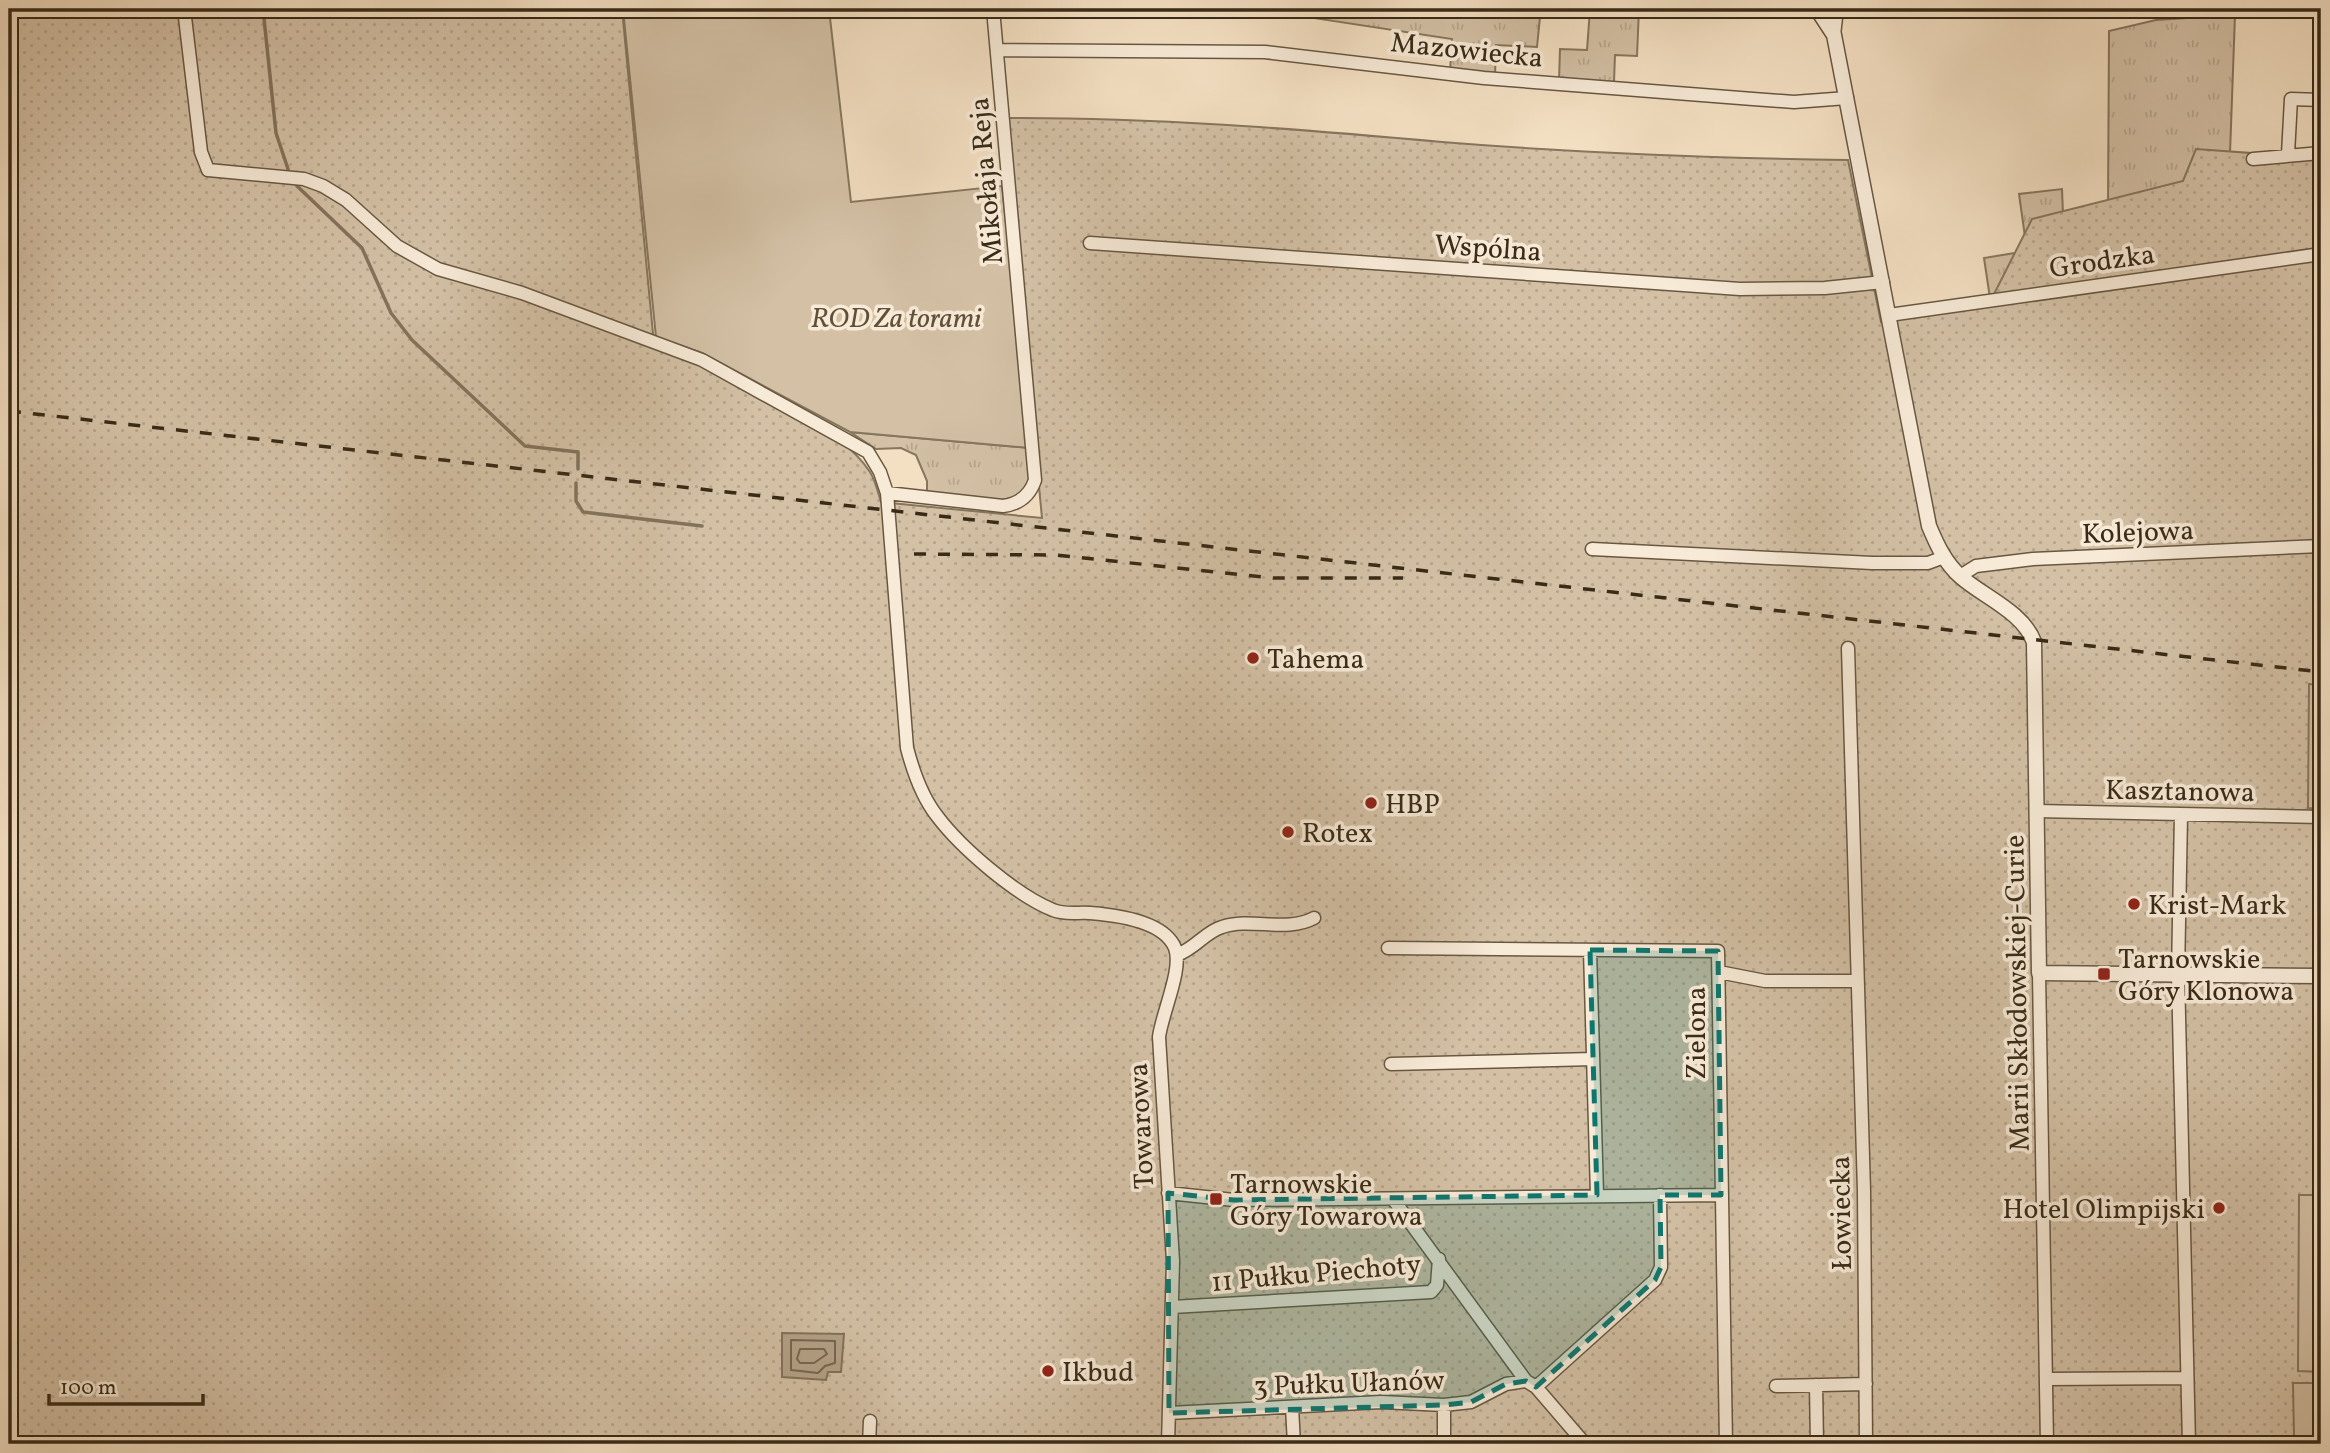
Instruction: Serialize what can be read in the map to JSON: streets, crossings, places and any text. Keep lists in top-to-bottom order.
{
  "streets": {
    "street": [
      "Mazowiecka",
      "Mikołaja Reja",
      "Wspólna",
      "Grodzka",
      "Kolejowa",
      "Kasztanowa",
      "Marii Skłodowskiej-Curie",
      "Zielona",
      "Towarowa",
      "Łowiecka",
      "11 Pułku Piechoty",
      "3 Pułku Ułanów"
    ]
  },
  "crossings": [
    ["Mazowiecka", "Mikołaja Reja"],
    ["Kolejowa", "Marii Skłodowskiej-Curie"],
    ["Kasztanowa", "Marii Skłodowskiej-Curie"],
    ["Towarowa", "11 Pułku Piechoty"],
    ["Towarowa", "3 Pułku Ułanów"]
  ],
  "parks": ["ROD Za torami"],
  "places": {
    "other": [
      "Tahema",
      "HBP",
      "Rotex",
      "Krist-Mark",
      "Hotel Olimpijski",
      "Ikbud"
    ],
    "transit": ["Tarnowskie Góry Klonowa", "Tarnowskie Góry Towarowa"]
  },
  "scale_bar": "100 m"
}
